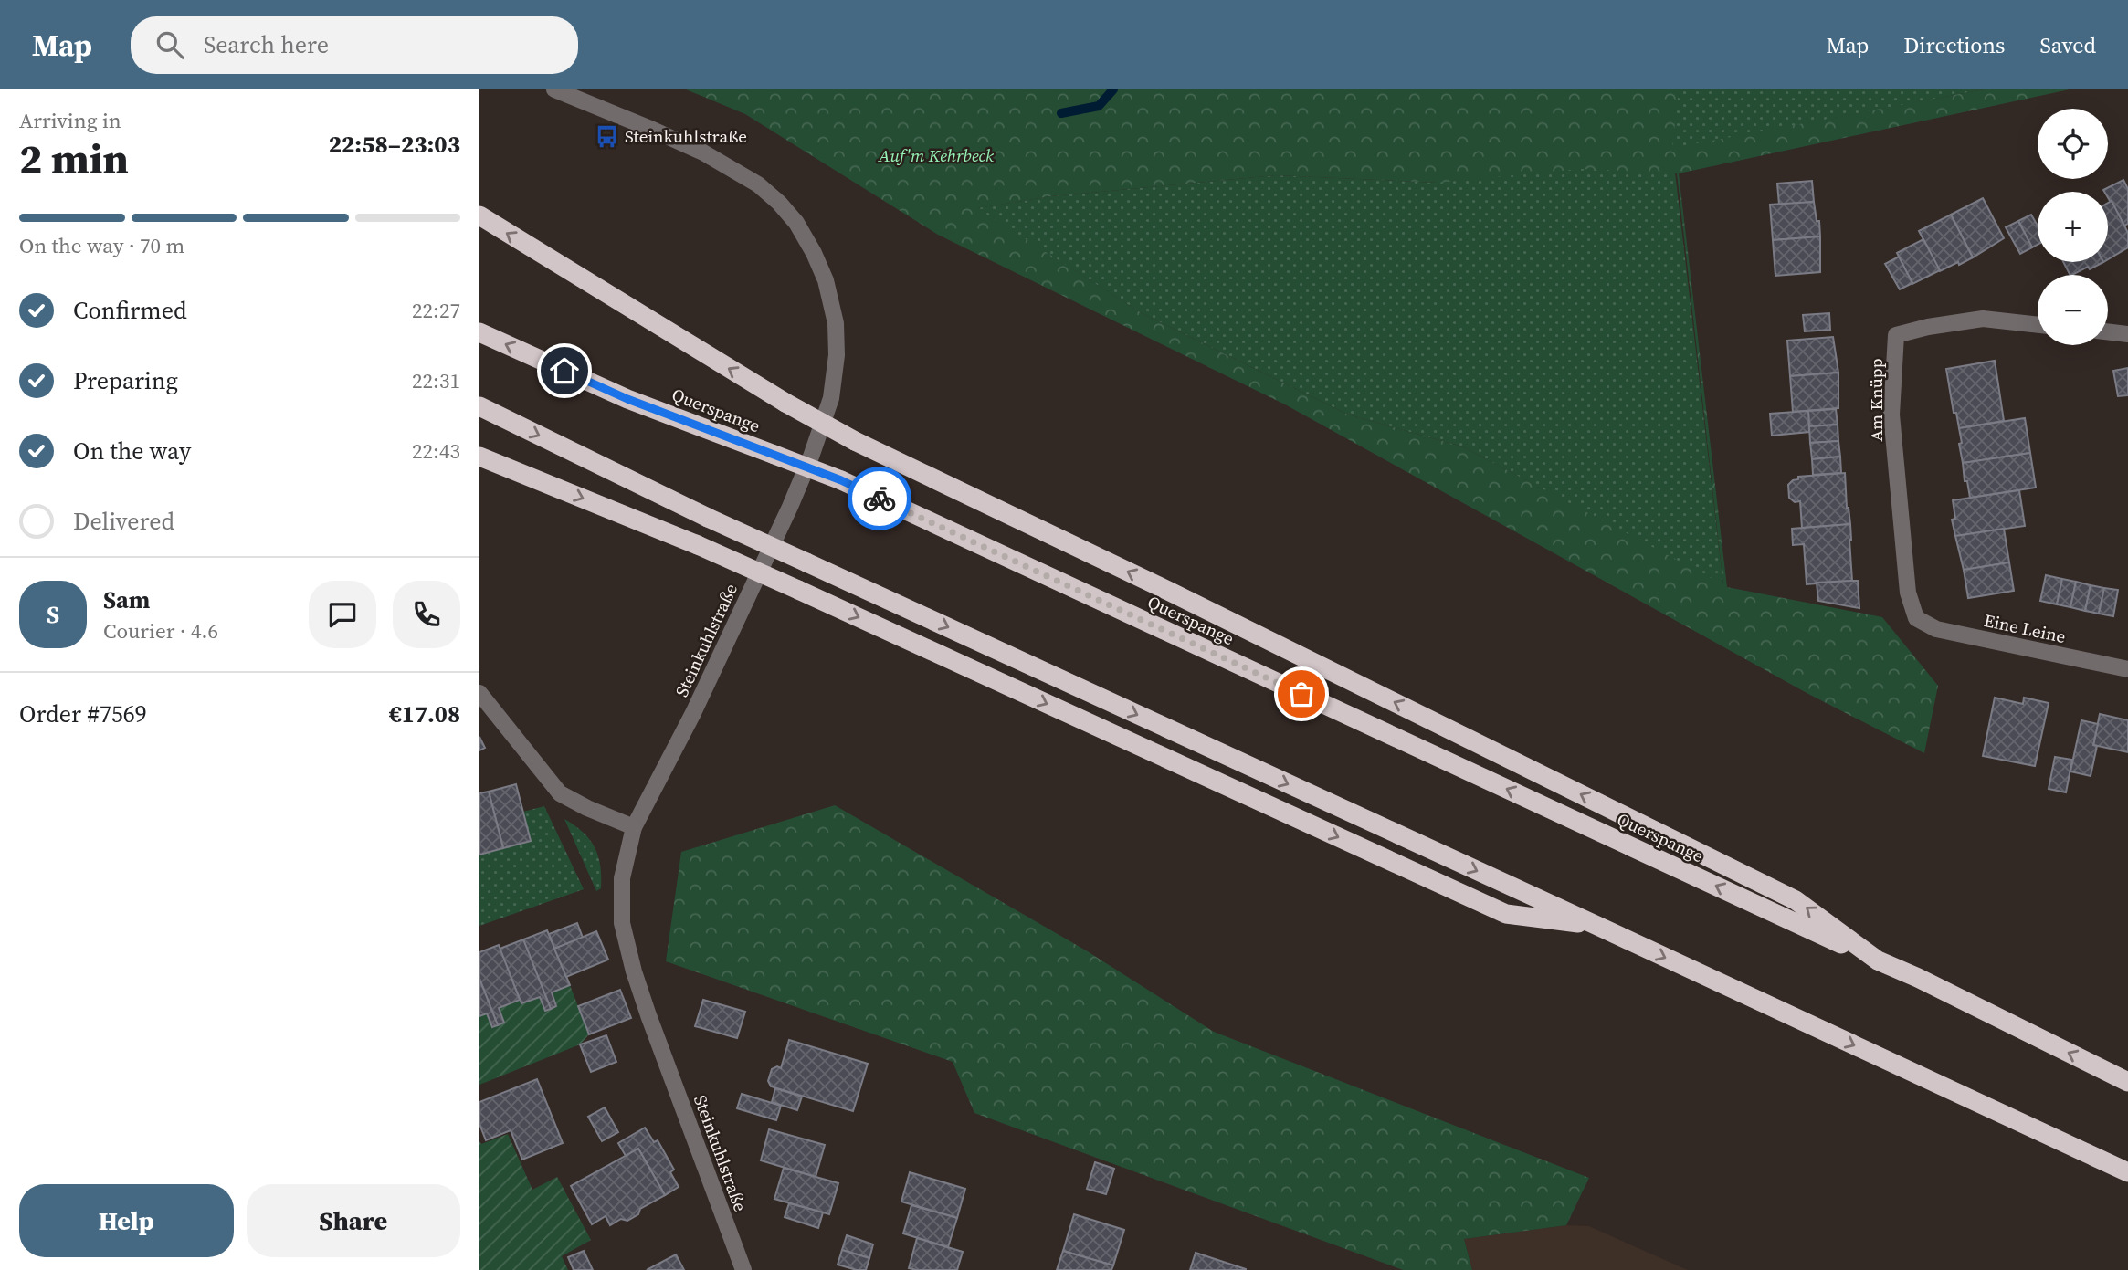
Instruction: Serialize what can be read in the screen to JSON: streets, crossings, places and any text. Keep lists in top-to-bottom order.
{
  "streets": {
    "highway": ["Querspange"],
    "street": ["Am Knüpp", "Eine Leine", "Steinkuhlstraße"]
  },
  "crossings": [
    ["Am Knüpp", "Eine Leine"]
  ],
  "parks": ["Auf'm Kehrbeck"],
  "places": {
    "bus stop": ["Steinkuhlstraße"]
  },
  "page": {
    "header": "Map",
    "search": "Search here",
    "nav": ["Map", "Directions", "Saved"],
    "heading": ["2 min", "Arriving in", "22:58–23:03"],
    "panel": [
      "Sam",
      "Courier · 4.6",
      "Order #7569",
      "€17.08"
    ],
    "map_buttons": ["+", "−"],
    "bar": "On the way · 70 m",
    "list": [
      ["Confirmed", "22:27"],
      ["Preparing", "22:31"],
      ["On the way", "22:43"],
      "Delivered"
    ],
    "round": "S",
    "buttons": ["Help", "Share"]
  }
}
